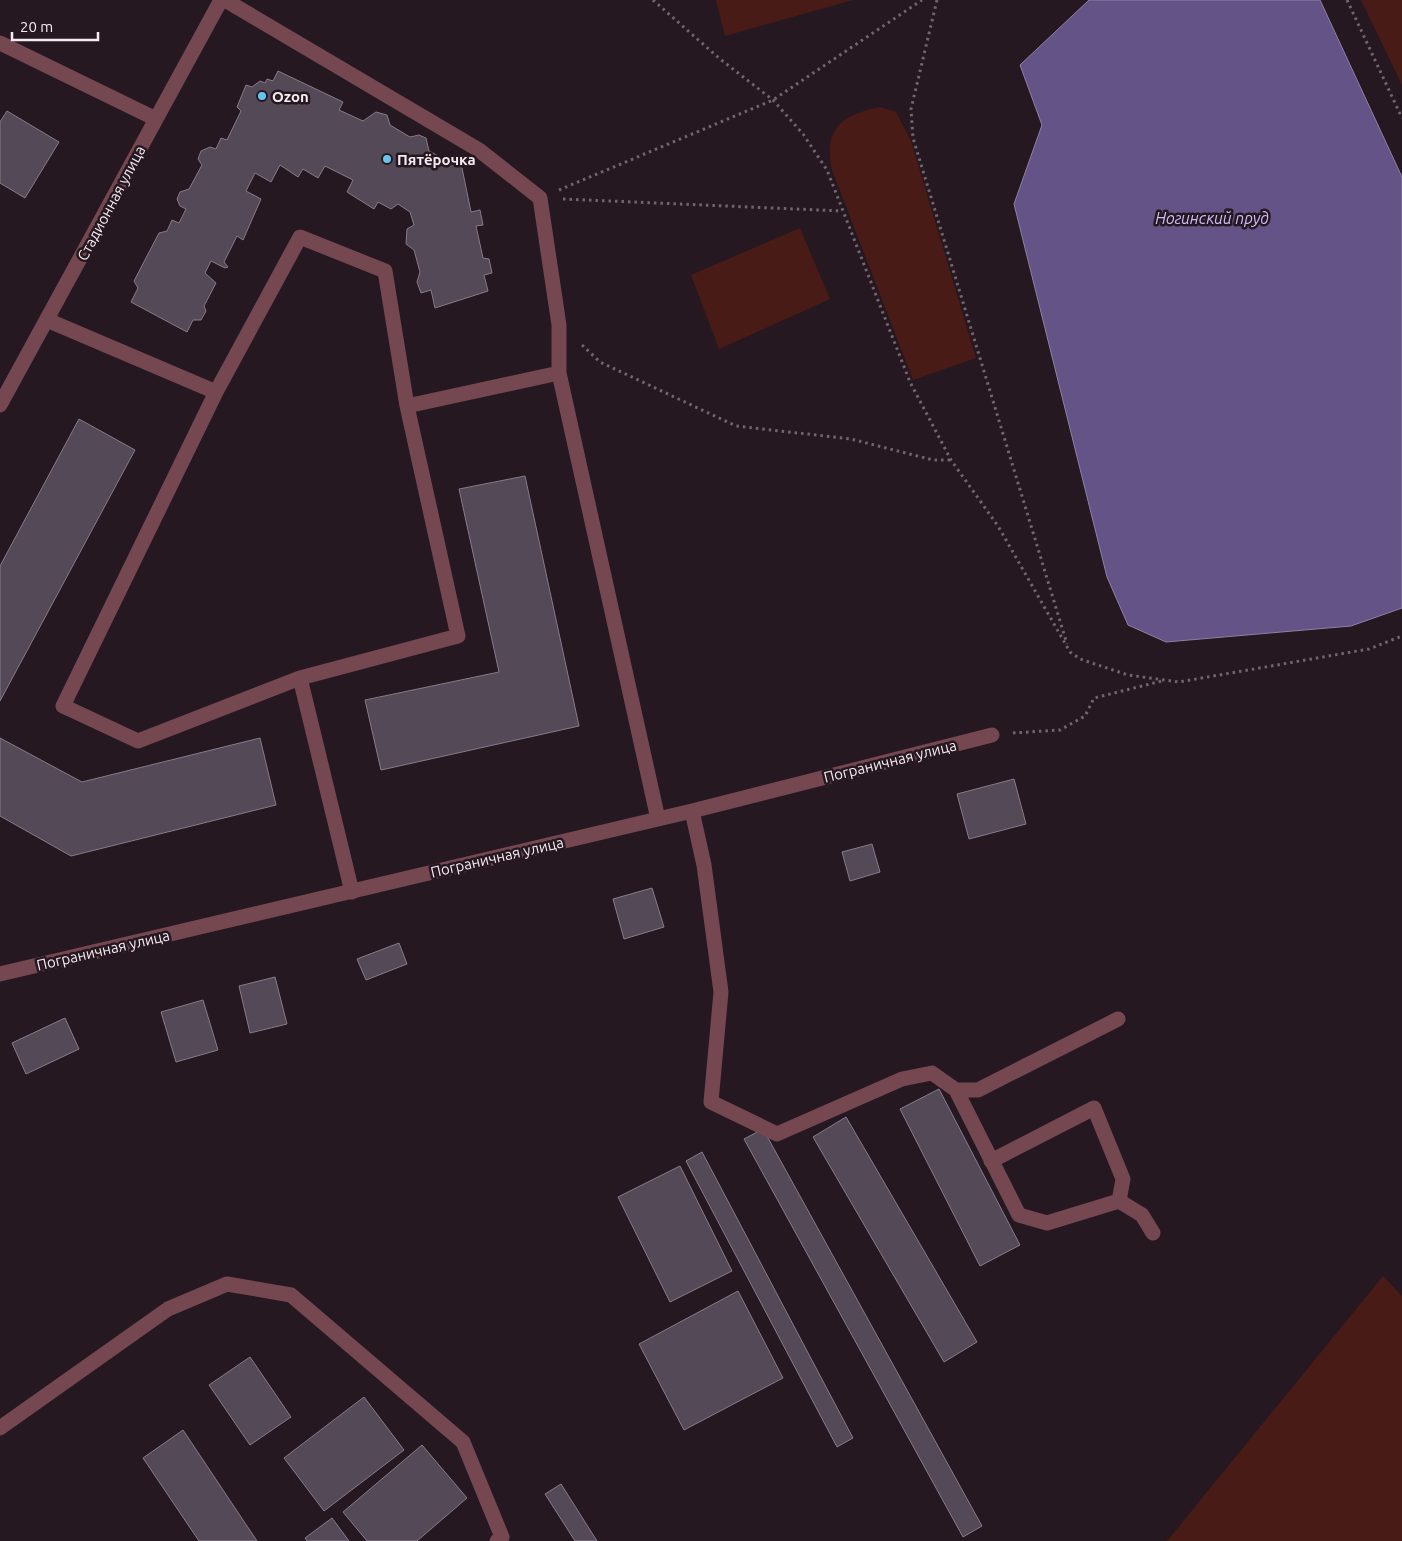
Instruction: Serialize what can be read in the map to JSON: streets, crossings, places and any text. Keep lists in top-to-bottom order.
{
  "streets": {
    "street": ["Стадионная улица", "Пограничная улица"]
  },
  "water": ["Ногинский пруд"],
  "places": ["Ozon", "Пятёрочка"],
  "scale_bar": "20 m"
}
